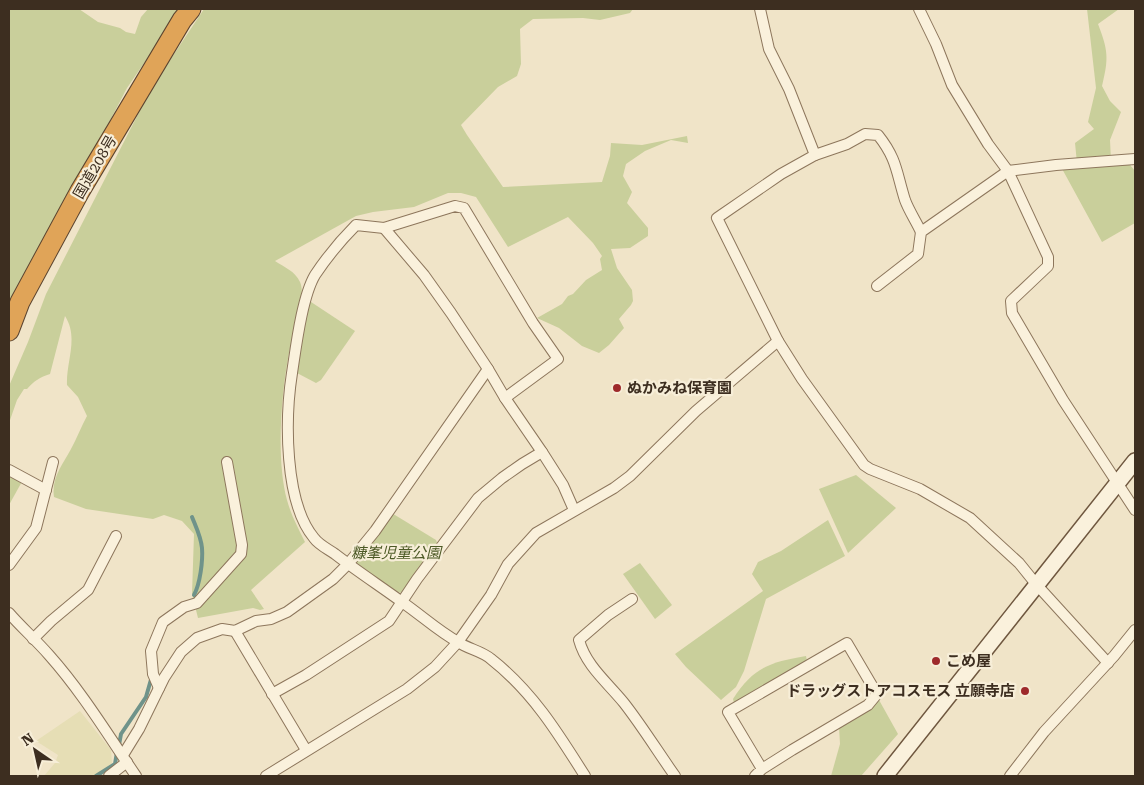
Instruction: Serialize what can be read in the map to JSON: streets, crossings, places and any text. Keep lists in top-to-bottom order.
{
  "streets": {
    "highway": ["国道208号"]
  },
  "parks": ["糠峯児童公園"],
  "places": ["ぬかみね保育園", "こめ屋", "ドラッグストアコスモス 立願寺店"],
  "north": "top left"
}
